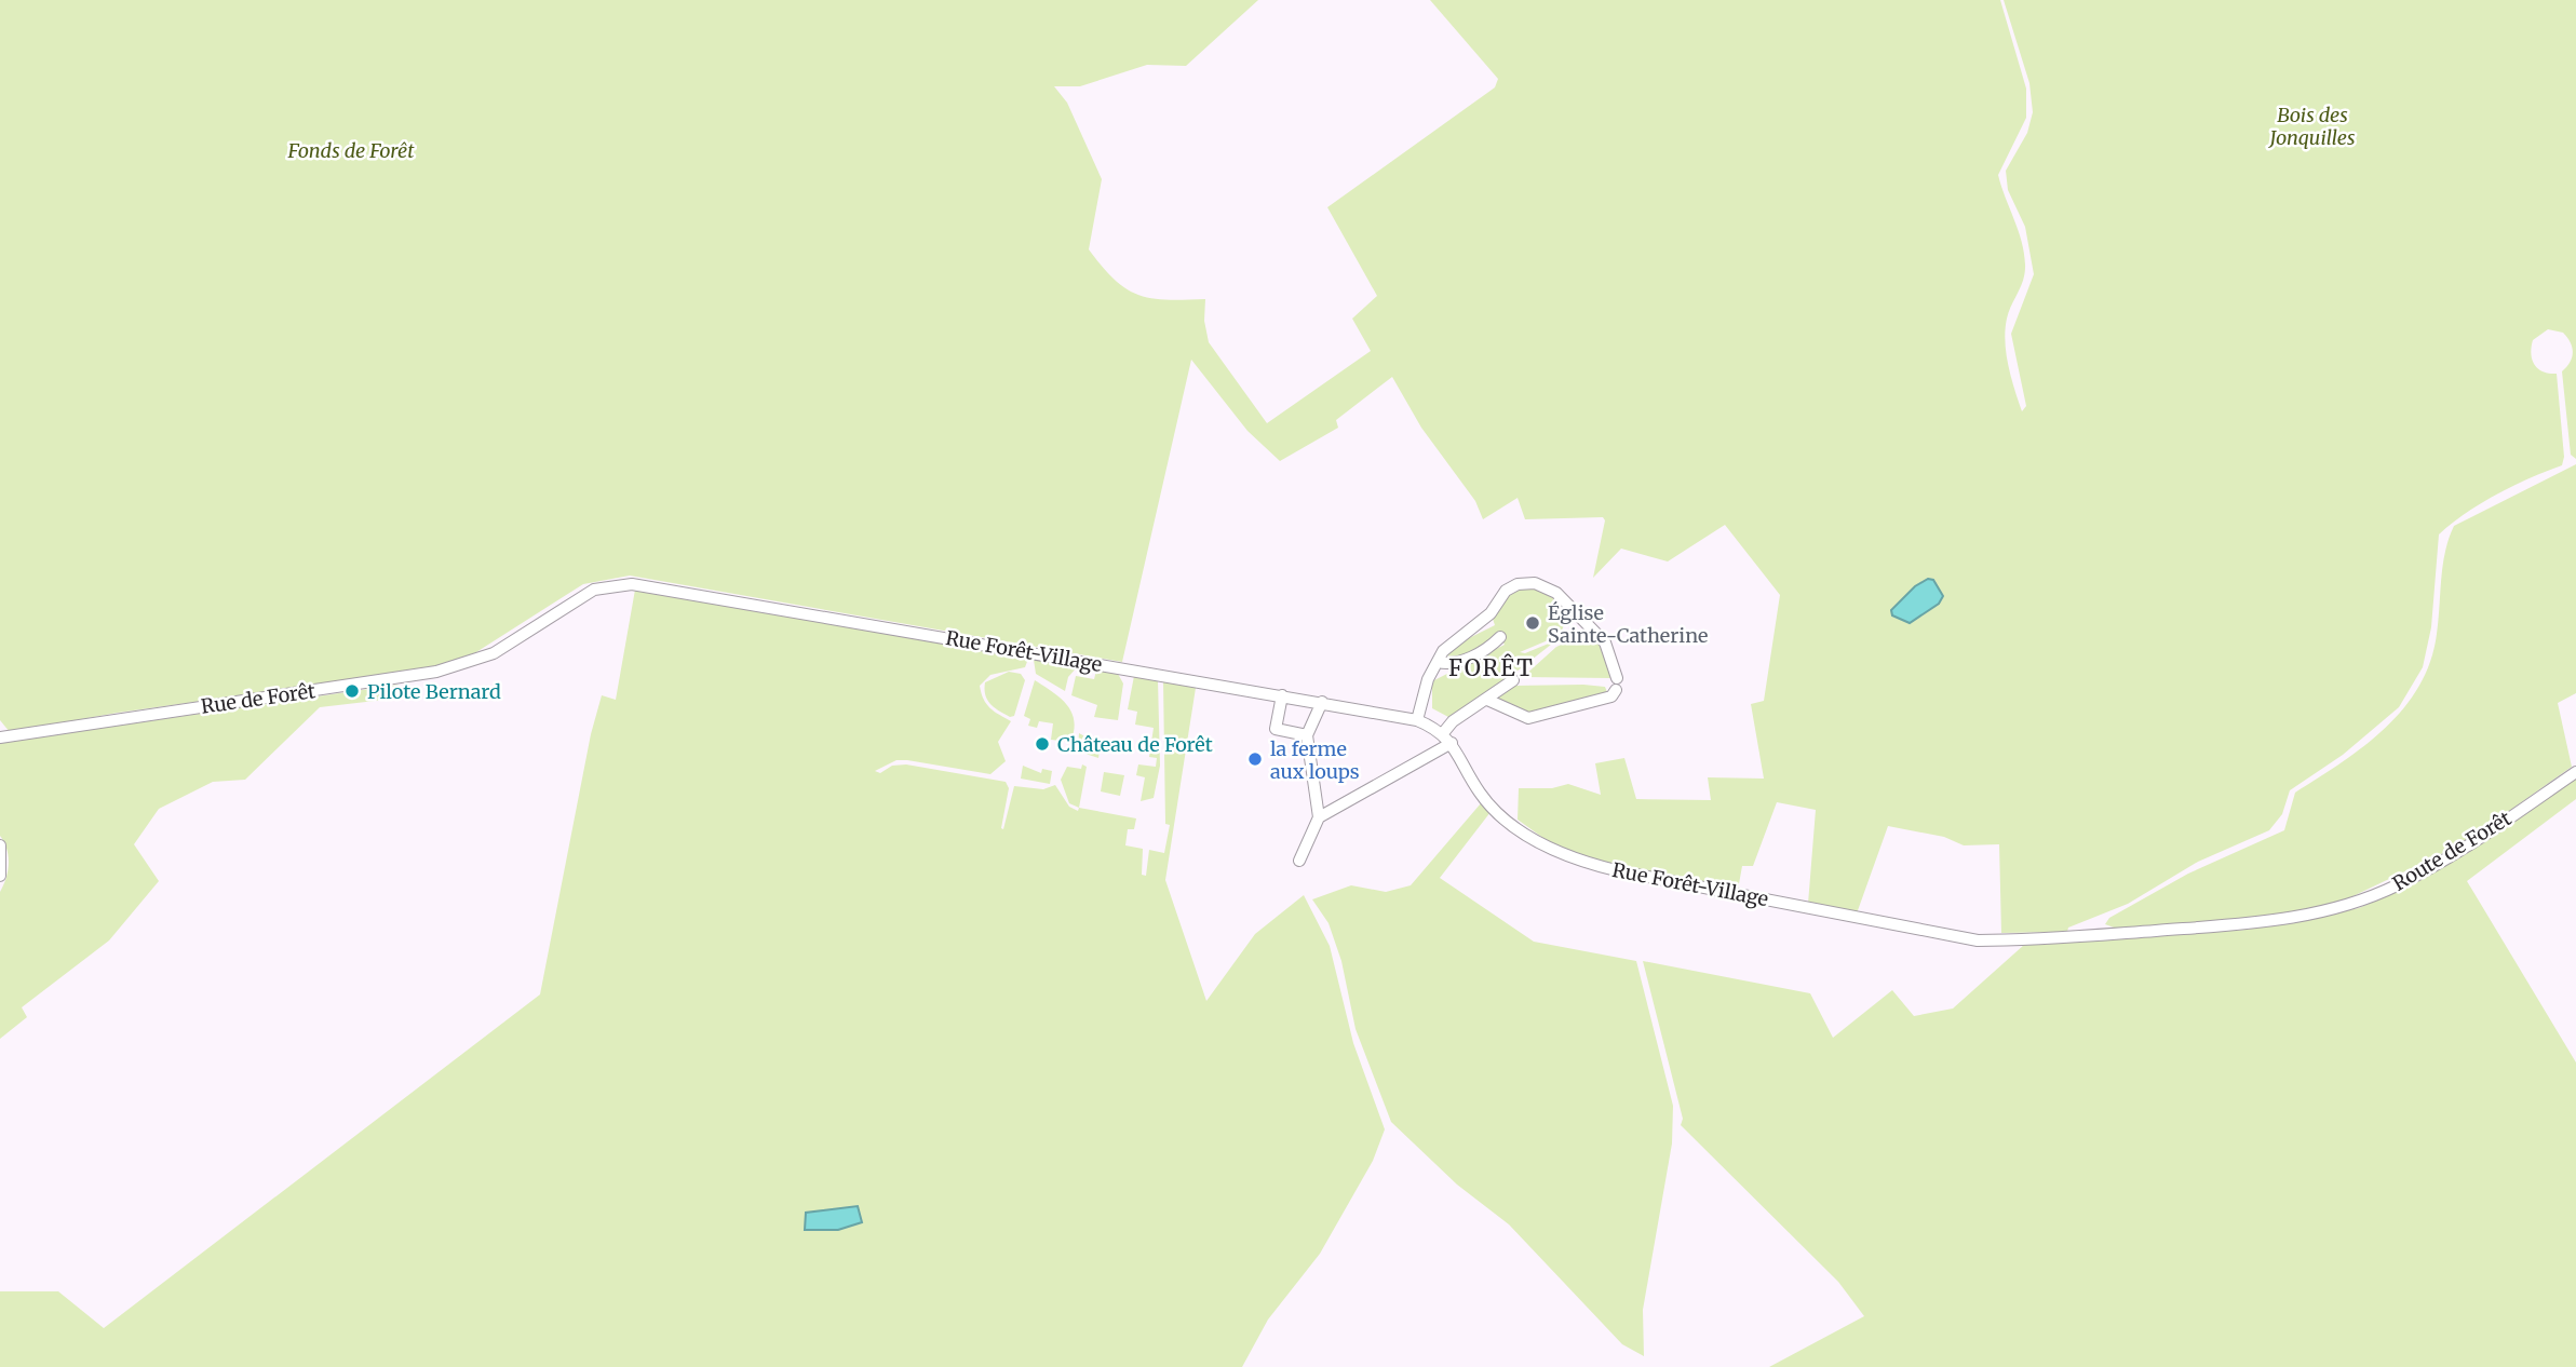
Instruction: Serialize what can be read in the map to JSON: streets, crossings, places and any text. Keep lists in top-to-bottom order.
{
  "streets": {
    "street": ["Rue Forêt-Village", "Rue de Forêt", "Route de Forêt"]
  },
  "crossings": [
    ["Rue Forêt-Village", "Rue de Forêt"],
    ["Rue Forêt-Village", "Route de Forêt"]
  ],
  "districts": ["FORÊT"],
  "parks": ["Bois des Jonquilles", "Fonds de Forêt"],
  "places": [
    "Église Sainte-Catherine",
    "Pilote Bernard",
    "Château de Forêt",
    "la ferme aux loups"
  ]
}
